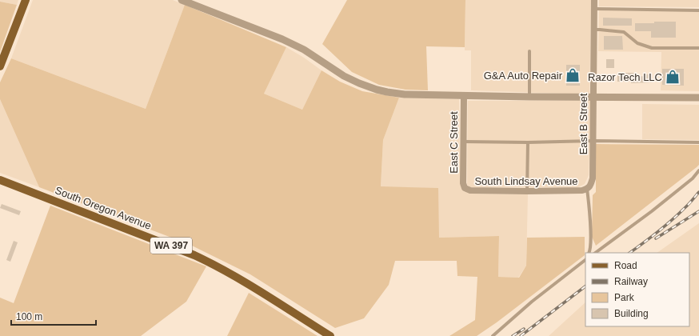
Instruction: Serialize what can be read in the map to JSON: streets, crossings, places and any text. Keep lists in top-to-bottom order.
{
  "streets": {
    "main road": ["South Oregon Avenue", "WA 397"],
    "street": ["East B Street", "East C Street", "South Lindsay Avenue"]
  },
  "crossings": [
    ["East B Street", "South Lindsay Avenue"],
    ["East C Street", "South Lindsay Avenue"]
  ],
  "places": {
    "shop": ["G&A Auto Repair", "Razor Tech LLC"]
  },
  "legend": [
    "Road",
    "Railway",
    "Park",
    "Building"
  ],
  "scale_bar": "100 m"
}
